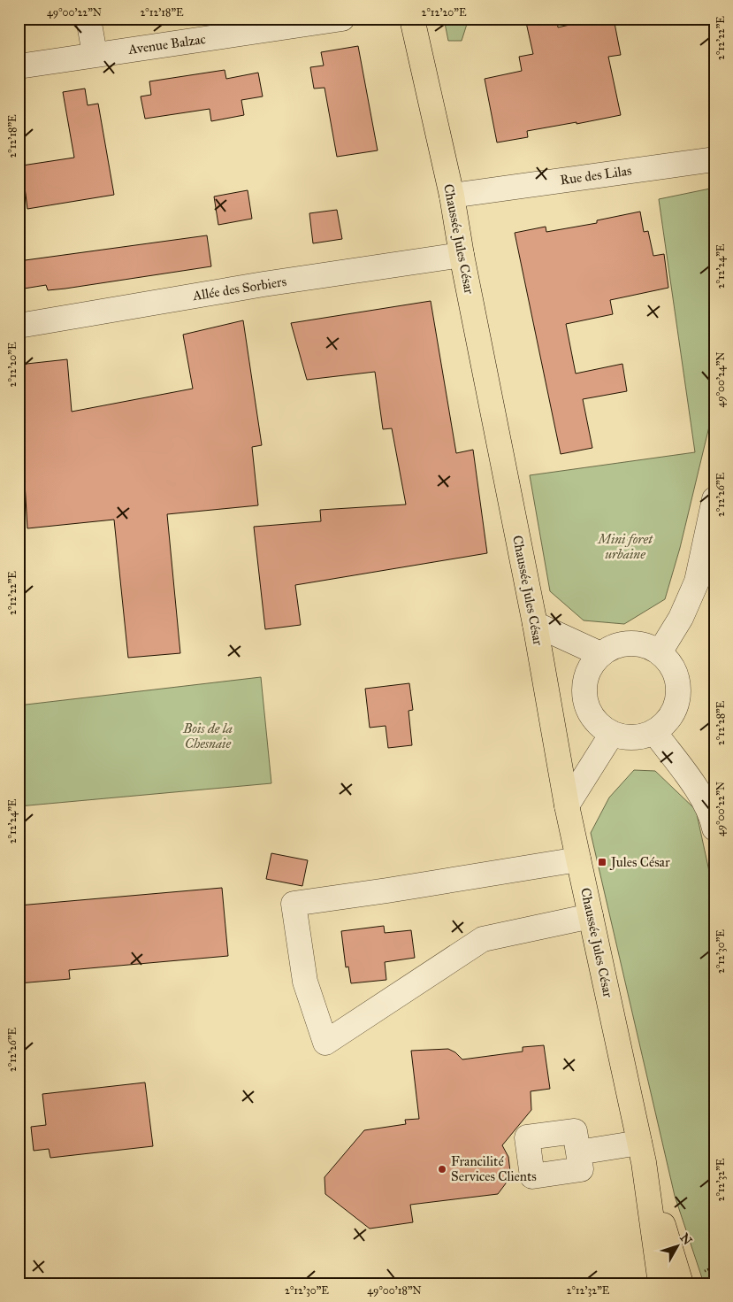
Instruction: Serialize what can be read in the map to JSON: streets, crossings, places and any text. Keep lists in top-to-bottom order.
{
  "streets": {
    "main road": ["Chaussée Jules César"],
    "street": ["Avenue Balzac", "Rue des Lilas", "Allée des Sorbiers"]
  },
  "crossings": [
    ["Rue des Lilas", "Chaussée Jules César"],
    ["Chaussée Jules César", "Allée des Sorbiers"]
  ],
  "parks": ["Mini foret urbaine", "Bois de la Chesnaie"],
  "places": {
    "transit": ["Jules César"],
    "other": ["Francilité Services Clients"]
  },
  "north": "top right",
  "coordinates": [
    "49°00'22\"N",
    "2°12'18\"E",
    "2°12'20\"E",
    "2°12'22\"E",
    "2°12'24\"E",
    "49°00'24\"N",
    "2°12'26\"E",
    "2°12'28\"E",
    "2°12'30\"E",
    "2°12'32\"E",
    "49°00'18\"N"
  ]
}
